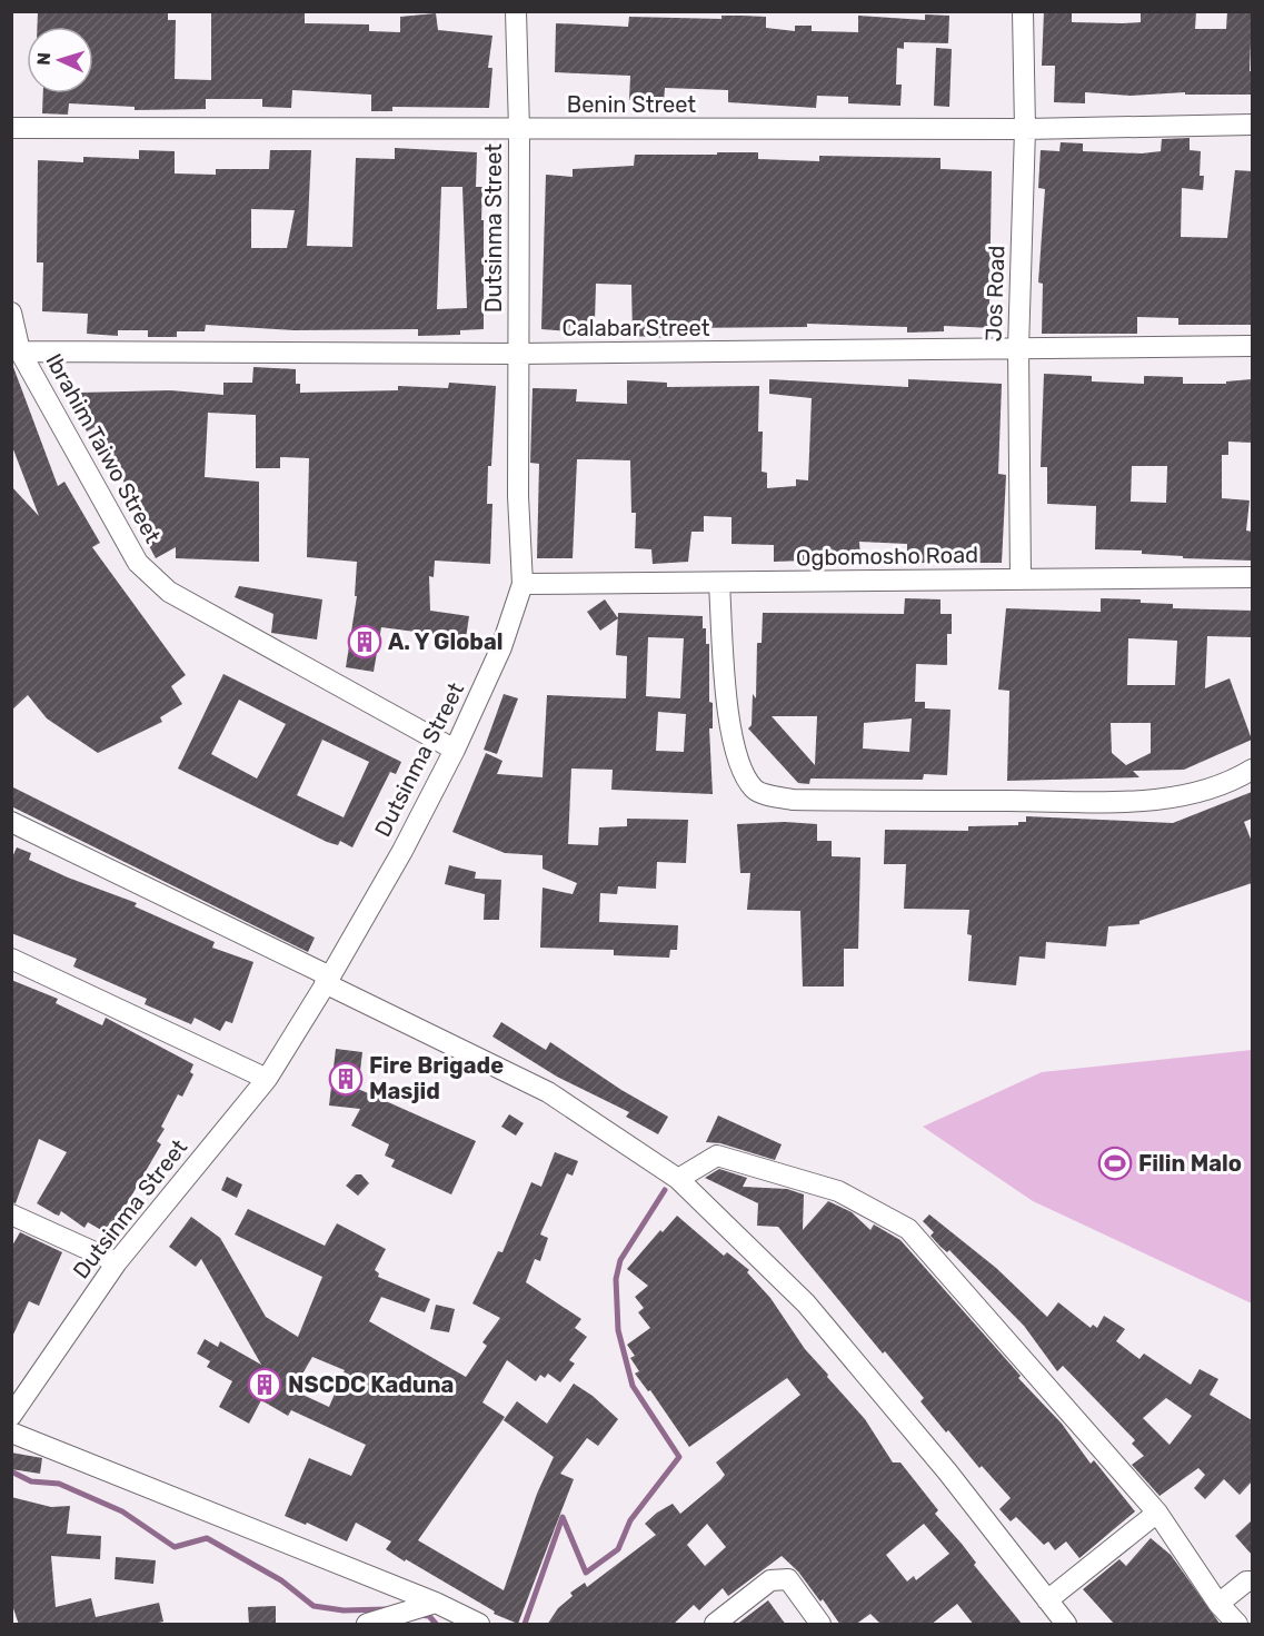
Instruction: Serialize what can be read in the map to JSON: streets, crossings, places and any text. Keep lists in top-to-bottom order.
{
  "streets": {
    "street": [
      "Benin Street",
      "Dutsinma Street",
      "Jos Road",
      "Calabar Street",
      "Ibrahim Taiwo Street",
      "Ogbomosho Road"
    ]
  },
  "crossings": [
    ["Benin Street", "Dutsinma Street"],
    ["Benin Street", "Jos Road"],
    ["Dutsinma Street", "Calabar Street"],
    ["Dutsinma Street", "Ibrahim Taiwo Street"],
    ["Dutsinma Street", "Ogbomosho Road"],
    ["Jos Road", "Calabar Street"],
    ["Jos Road", "Ogbomosho Road"],
    ["Calabar Street", "Ibrahim Taiwo Street"]
  ],
  "places": {
    "building": ["A. Y Global", "Fire Brigade Masjid", "NSCDC Kaduna"],
    "sports": ["Filin Malo"]
  },
  "north": "left"
}
